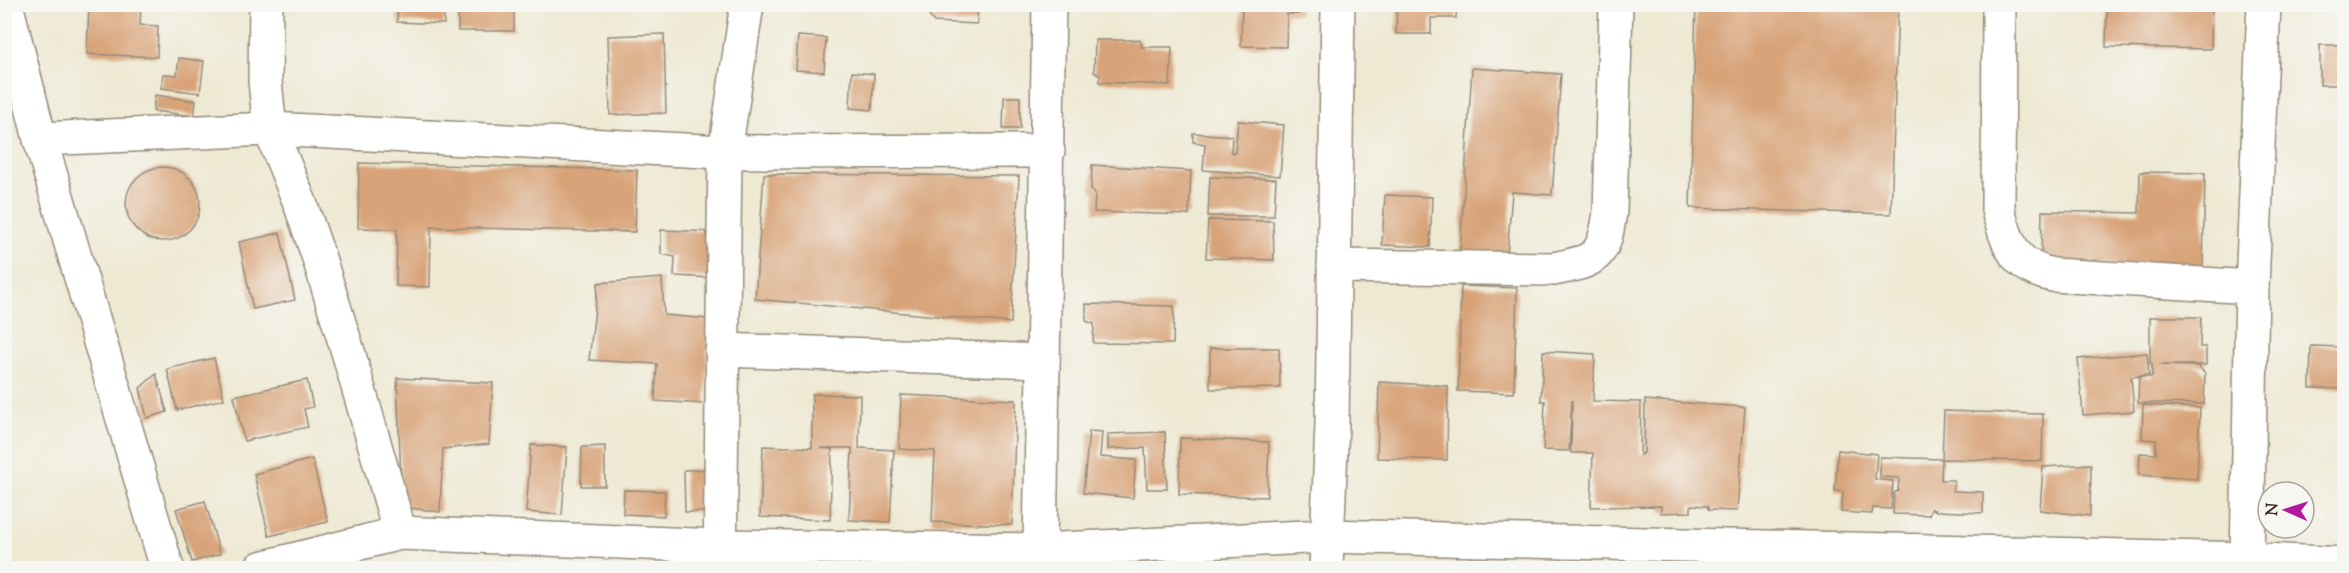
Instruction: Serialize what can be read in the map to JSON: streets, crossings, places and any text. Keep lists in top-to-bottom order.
{
  "north": "left"
}
